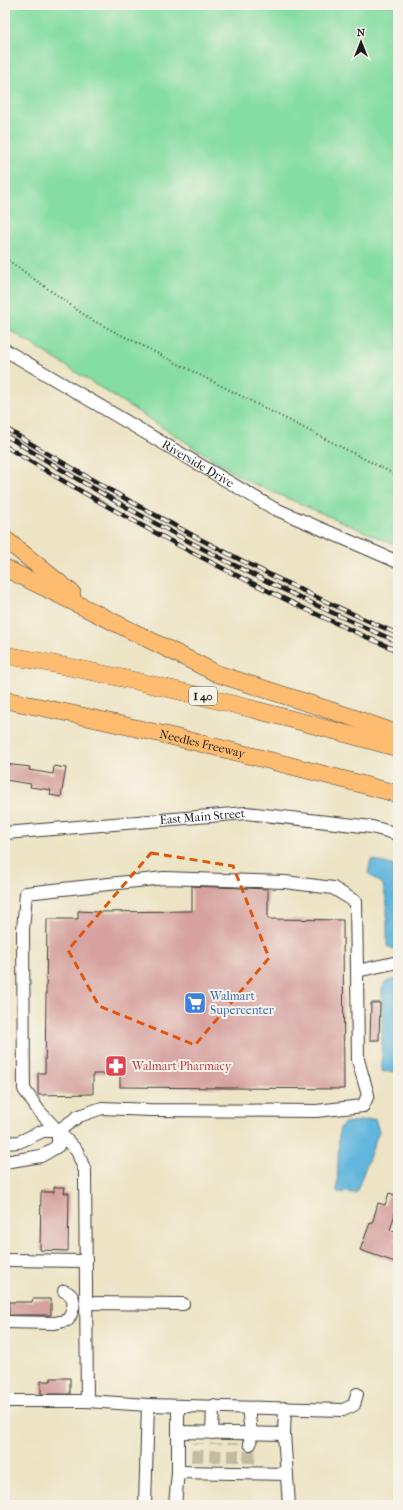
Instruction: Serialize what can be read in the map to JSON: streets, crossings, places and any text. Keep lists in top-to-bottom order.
{
  "streets": {
    "highway": ["I 40", "Needles Freeway"],
    "street": ["Riverside Drive", "East Main Street"]
  },
  "places": {
    "supermarket": ["Walmart Supercenter"],
    "pharmacy": ["Walmart Pharmacy"]
  },
  "north": "top"
}
